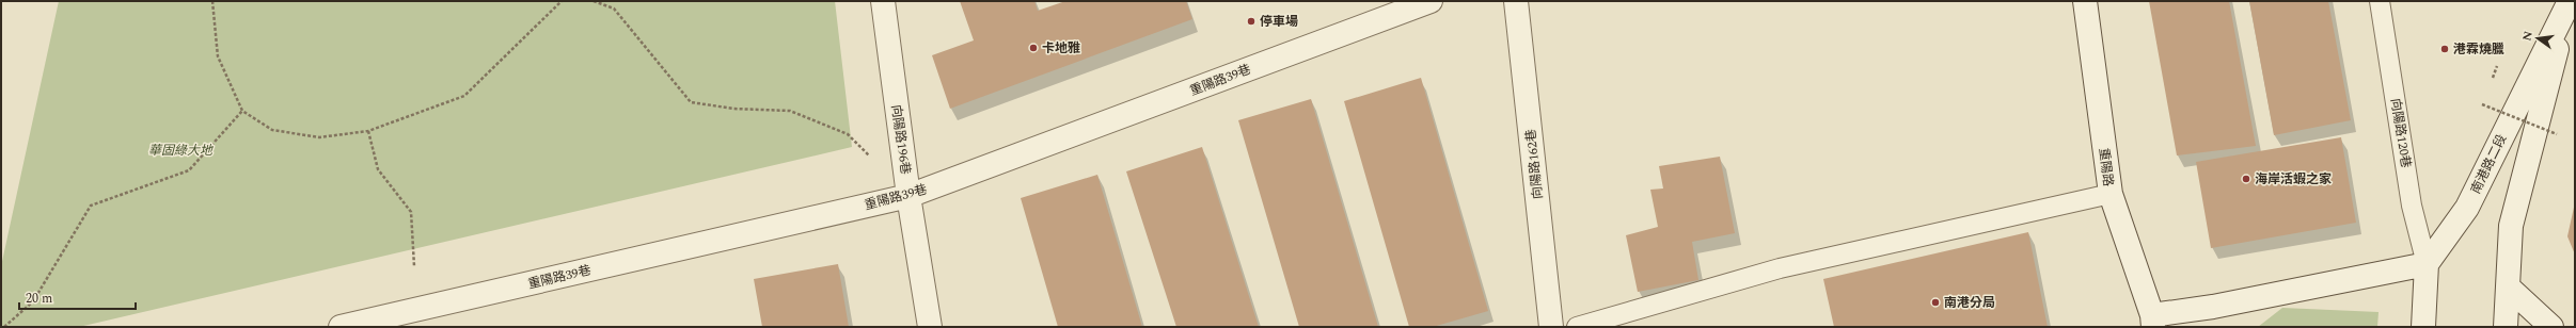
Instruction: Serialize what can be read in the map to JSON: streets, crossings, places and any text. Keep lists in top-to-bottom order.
{
  "streets": {
    "street": [
      "重陽路39巷",
      "向陽路196巷",
      "向陽路162巷",
      "南港路二段",
      "重陽路"
    ],
    "lane": ["向陽路120巷"]
  },
  "crossings": [
    ["重陽路39巷", "向陽路196巷"],
    ["向陽路120巷", "南港路二段"]
  ],
  "parks": ["華固綠大地"],
  "places": [
    "停車場",
    "卡地雅",
    "港霖燒臘",
    "海岸活蝦之家",
    "南港分局"
  ],
  "scale_bar": "20 m",
  "north": "left"
}
